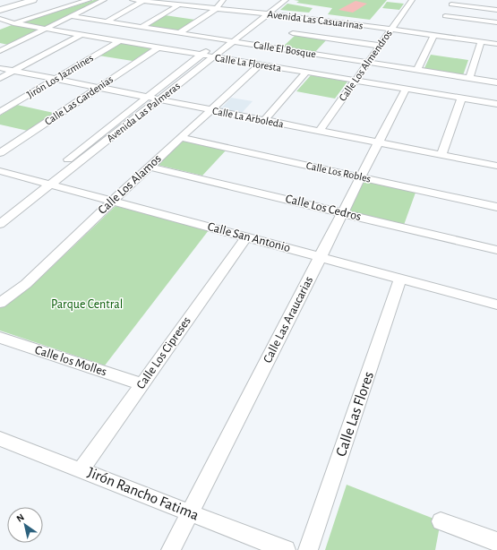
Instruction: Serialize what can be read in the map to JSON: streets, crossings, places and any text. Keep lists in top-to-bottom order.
{
  "streets": {
    "street": [
      "Avenida Las Casuarinas",
      "Calle El Bosque",
      "Calle La Floresta",
      "Calle Los Almendros",
      "Jirón Los Jazmines",
      "Calle Las Gardenias",
      "Avenida Las Palmeras",
      "Calle La Arboleda",
      "Calle Los Robles",
      "Calle Los Alamos",
      "Calle Los Cedros",
      "Calle San Antonio",
      "Calle Las Araucarias",
      "Calle Los Cipreses",
      "Calle los Molles",
      "Calle Las Flores",
      "Jirón Rancho Fatima"
    ]
  },
  "crossings": [
    ["Avenida Las Casuarinas", "Calle Los Almendros"],
    ["Avenida Las Casuarinas", "Avenida Las Palmeras"],
    ["Calle El Bosque", "Calle Los Almendros"],
    ["Calle El Bosque", "Avenida Las Palmeras"],
    ["Calle La Floresta", "Calle Los Almendros"],
    ["Calle La Floresta", "Jirón Los Jazmines"],
    ["Calle La Floresta", "Calle Las Gardenias"],
    ["Calle La Floresta", "Avenida Las Palmeras"],
    ["Calle La Floresta", "Calle Los Alamos"],
    ["Calle La Floresta", "Calle Las Araucarias"],
    ["Calle Los Almendros", "Calle La Arboleda"],
    ["Jirón Los Jazmines", "Calle La Arboleda"],
    ["Calle Las Gardenias", "Calle La Arboleda"],
    ["Avenida Las Palmeras", "Calle La Arboleda"],
    ["Avenida Las Palmeras", "Calle San Antonio"],
    ["Calle La Arboleda", "Calle Los Alamos"],
    ["Calle La Arboleda", "Calle Las Araucarias"],
    ["Calle Los Robles", "Calle Los Alamos"],
    ["Calle Los Robles", "Calle Las Araucarias"],
    ["Calle Los Alamos", "Calle Los Cedros"],
    ["Calle Los Alamos", "Calle San Antonio"],
    ["Calle Los Cedros", "Calle Las Araucarias"],
    ["Calle San Antonio", "Calle Las Araucarias"],
    ["Calle San Antonio", "Calle Los Cipreses"],
    ["Calle San Antonio", "Calle Las Flores"],
    ["Calle Las Araucarias", "Jirón Rancho Fatima"],
    ["Calle Los Cipreses", "Calle los Molles"],
    ["Calle Los Cipreses", "Jirón Rancho Fatima"]
  ],
  "parks": ["Parque Central"],
  "north": "top left"
}
